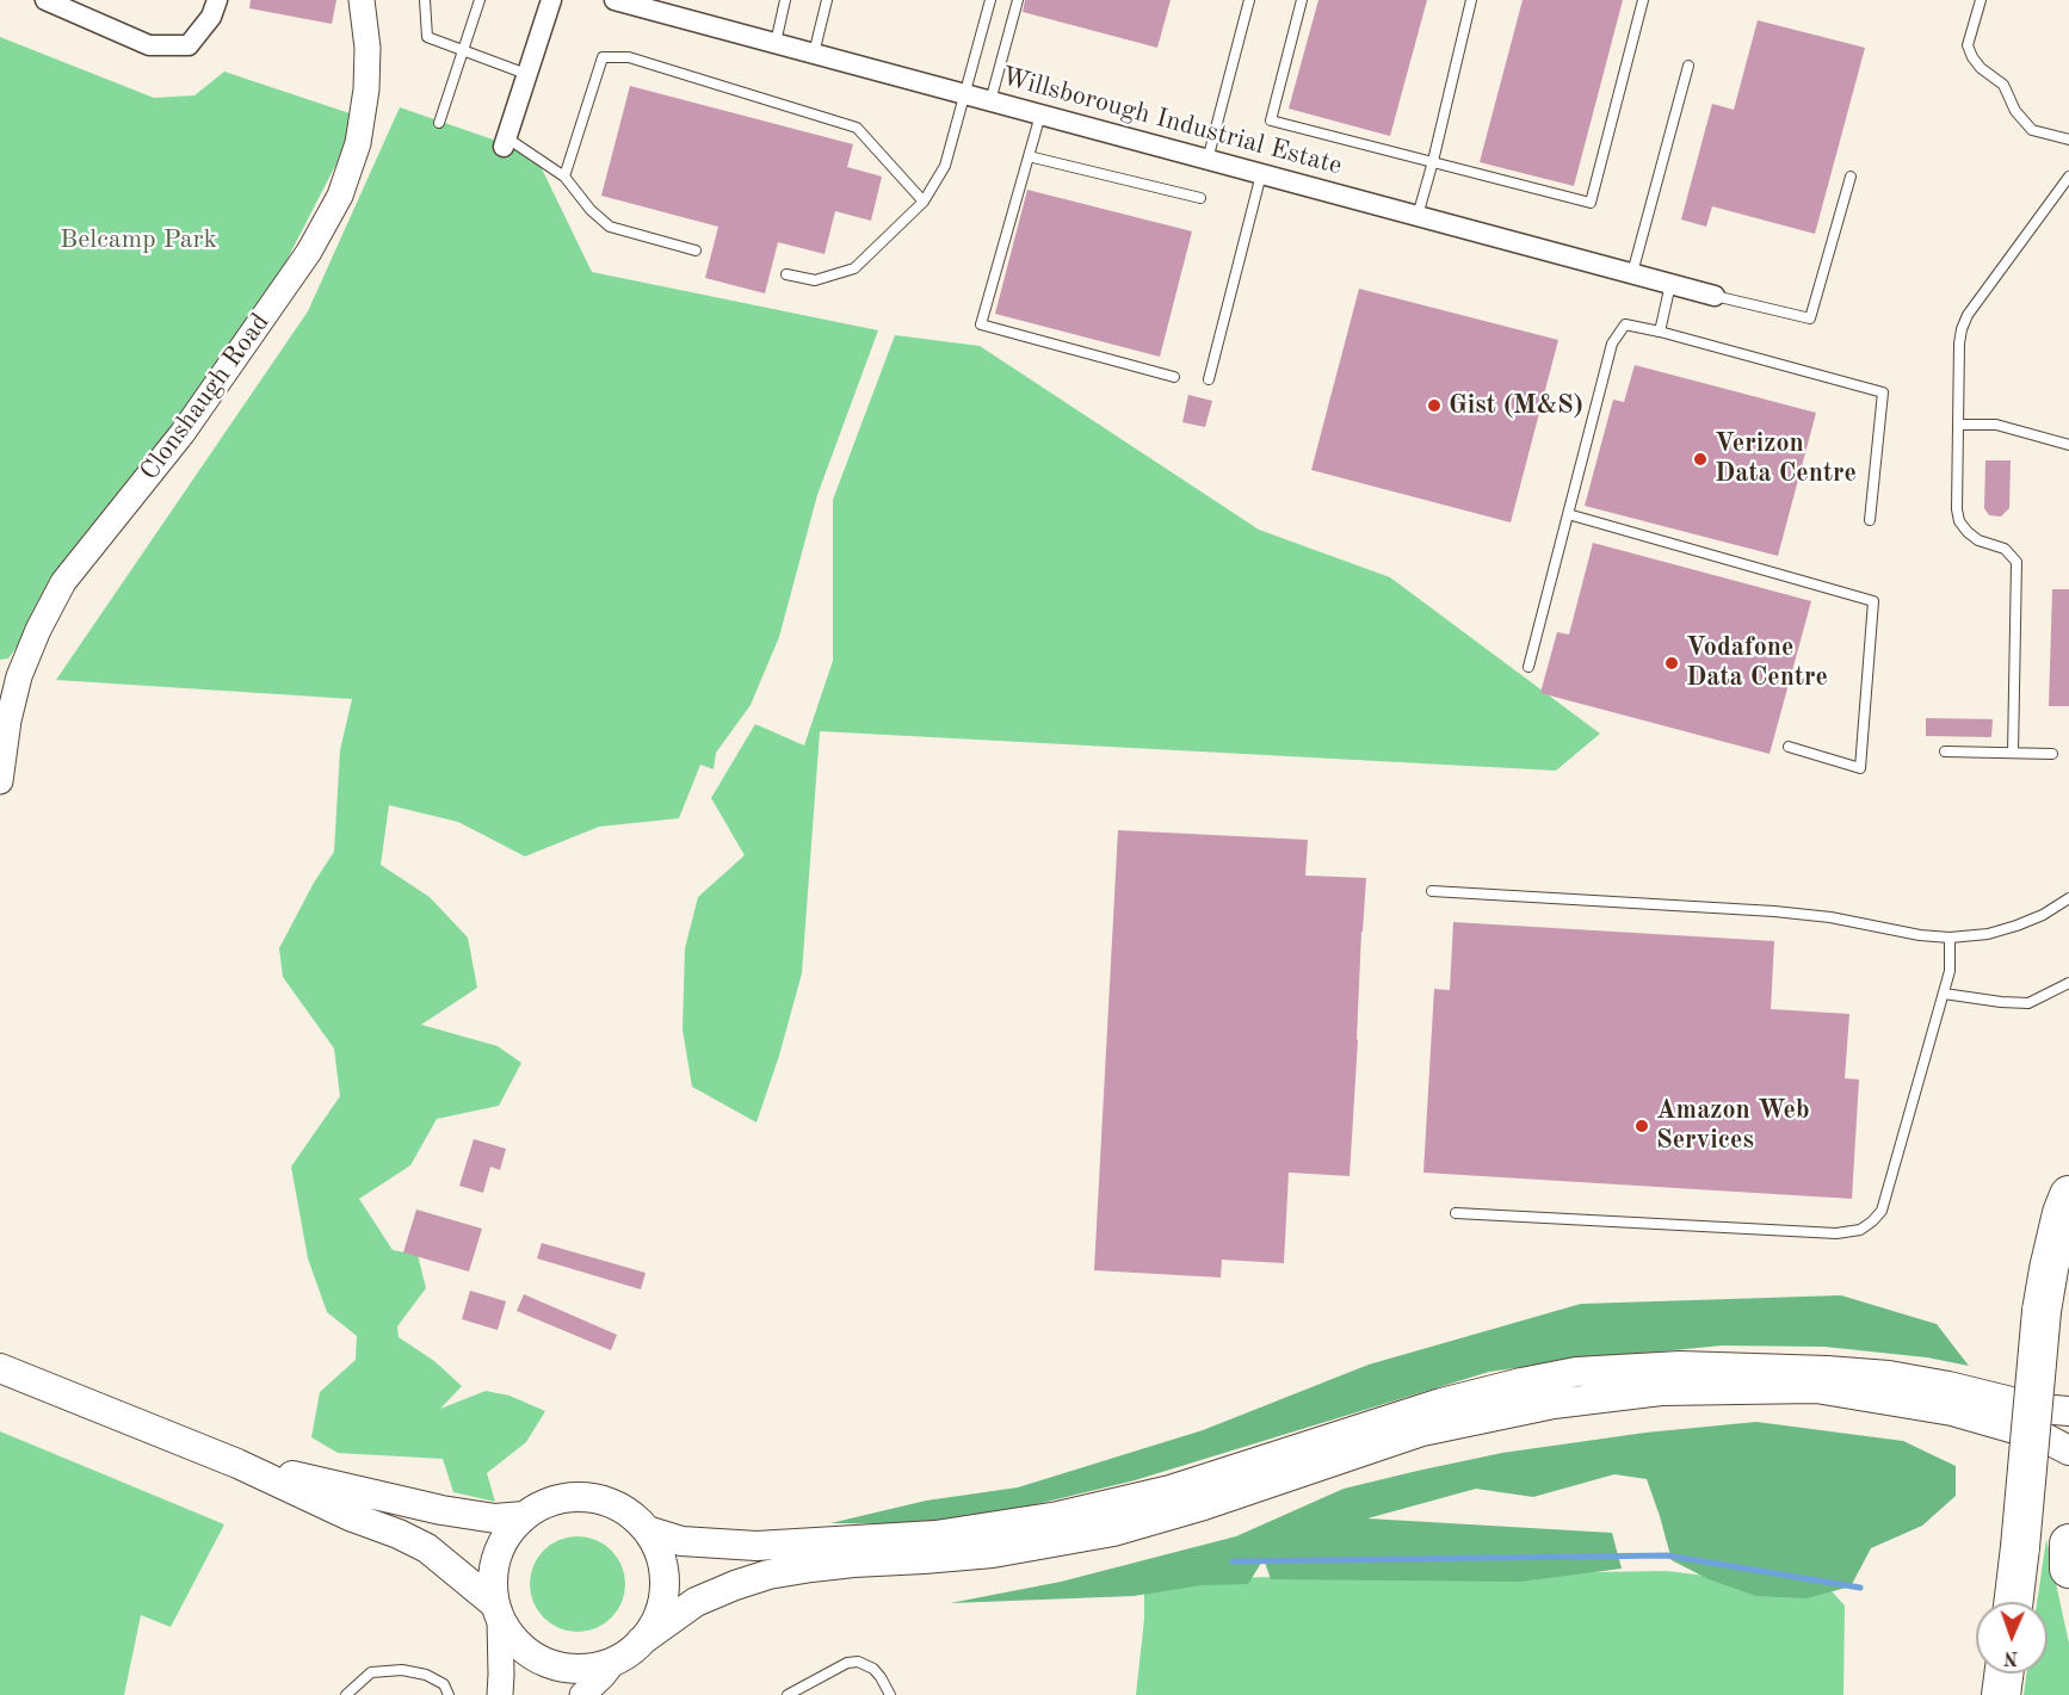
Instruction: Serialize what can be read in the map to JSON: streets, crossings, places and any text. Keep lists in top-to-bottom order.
{
  "streets": {
    "street": ["Willsborough Industrial Estate", "Clonshaugh Road"]
  },
  "parks": ["Belcamp Park"],
  "places": [
    "Gist (M&S)",
    "Verizon Data Centre",
    "Vodafone Data Centre",
    "Amazon Web Services"
  ],
  "north": "bottom"
}
